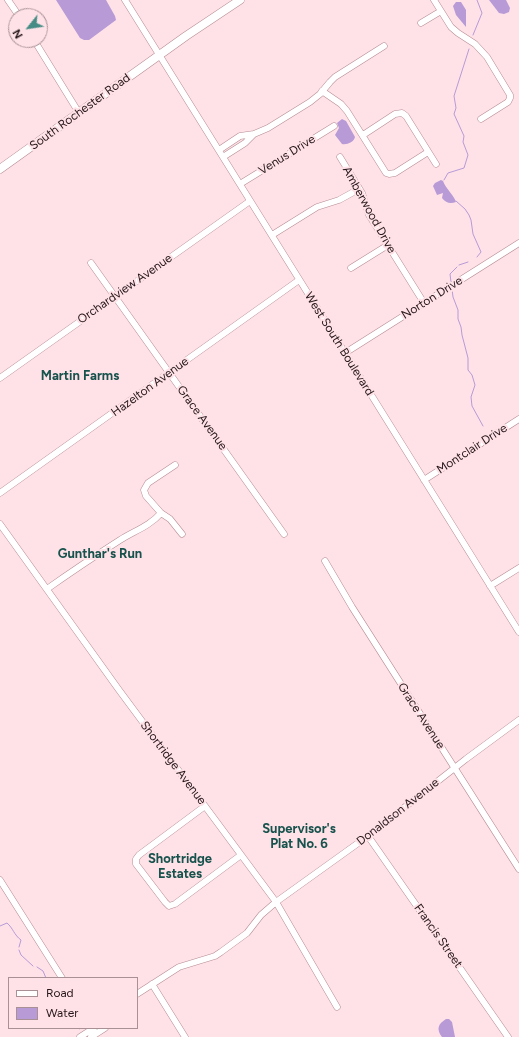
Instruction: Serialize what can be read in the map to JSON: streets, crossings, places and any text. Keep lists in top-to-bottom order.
{
  "streets": {
    "main road": ["South Rochester Road"],
    "street": [
      "Venus Drive",
      "Amberwood Drive",
      "Orchardview Avenue",
      "Norton Drive",
      "West South Boulevard",
      "Hazelton Avenue",
      "Grace Avenue",
      "Montclair Drive",
      "Shortridge Avenue",
      "Donaldson Avenue",
      "Francis Street"
    ]
  },
  "crossings": [
    ["South Rochester Road", "West South Boulevard"],
    ["Venus Drive", "West South Boulevard"],
    ["Amberwood Drive", "Norton Drive"],
    ["Orchardview Avenue", "West South Boulevard"],
    ["Orchardview Avenue", "Grace Avenue"],
    ["Norton Drive", "West South Boulevard"],
    ["West South Boulevard", "Hazelton Avenue"],
    ["West South Boulevard", "Montclair Drive"],
    ["Hazelton Avenue", "Grace Avenue"],
    ["Grace Avenue", "Donaldson Avenue"],
    ["Shortridge Avenue", "Donaldson Avenue"],
    ["Donaldson Avenue", "Francis Street"]
  ],
  "districts": [
    "Martin Farms",
    "Gunthar's Run",
    "Supervisor's Plat No. 6",
    "Shortridge Estates"
  ],
  "legend": ["Road", "Water"],
  "north": "bottom left"
}
